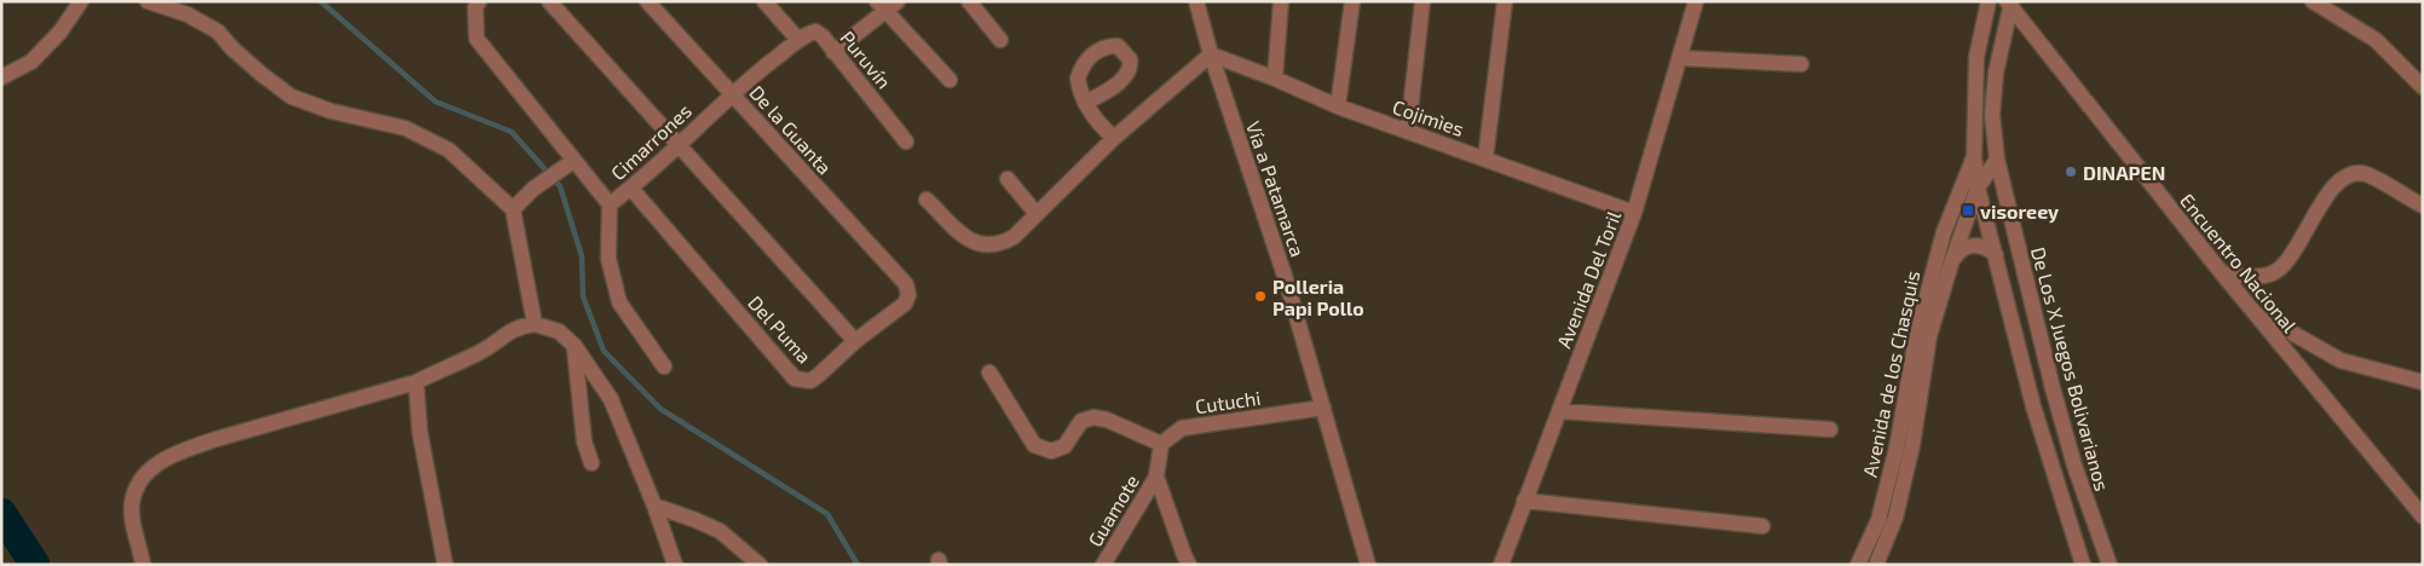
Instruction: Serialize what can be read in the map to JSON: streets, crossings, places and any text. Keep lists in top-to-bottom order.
{
  "streets": {
    "street": [
      "Puruvín",
      "Cojimìes",
      "De la Guanta",
      "Cimarrones",
      "Vía a Patamarca",
      "Encuentro Nacional",
      "Avenida Del Toril",
      "Del Puma",
      "De Los X Juegos Bolivarianos",
      "Avenida de los Chasquis",
      "Cutuchi",
      "Guamote"
    ]
  },
  "crossings": [
    ["Puruvín", "Cimarrones"],
    ["Cojimìes", "Vía a Patamarca"],
    ["Cojimìes", "Avenida Del Toril"],
    ["De la Guanta", "Cimarrones"],
    ["De la Guanta", "Del Puma"],
    ["Cimarrones", "Del Puma"],
    ["Vía a Patamarca", "Cutuchi"],
    ["Encuentro Nacional", "De Los X Juegos Bolivarianos"],
    ["De Los X Juegos Bolivarianos", "Avenida de los Chasquis"]
  ],
  "places": {
    "other": ["DINAPEN", "Polleria Papi Pollo"],
    "transit": ["visoreey"]
  }
}
